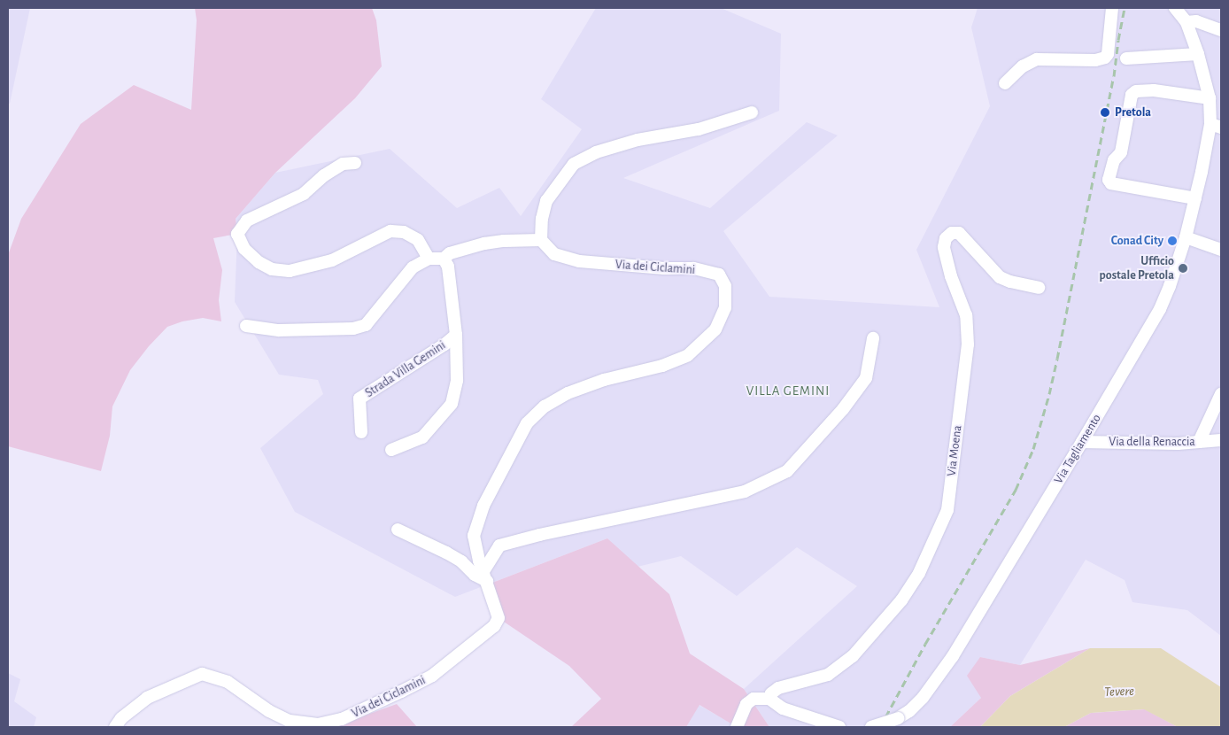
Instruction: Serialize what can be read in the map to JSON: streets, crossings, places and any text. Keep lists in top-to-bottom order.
{
  "streets": {
    "street": [
      "Via dei Ciclamini",
      "Strada Villa Gemini",
      "Via della Renaccia",
      "Via Tagliamento",
      "Via Moena"
    ]
  },
  "crossings": [
    ["Via della Renaccia", "Via Tagliamento"]
  ],
  "districts": ["VILLA GEMINI"],
  "water": ["Tevere"],
  "places": ["Pretola", "Conad City", "Ufficio postale Pretola"]
}
